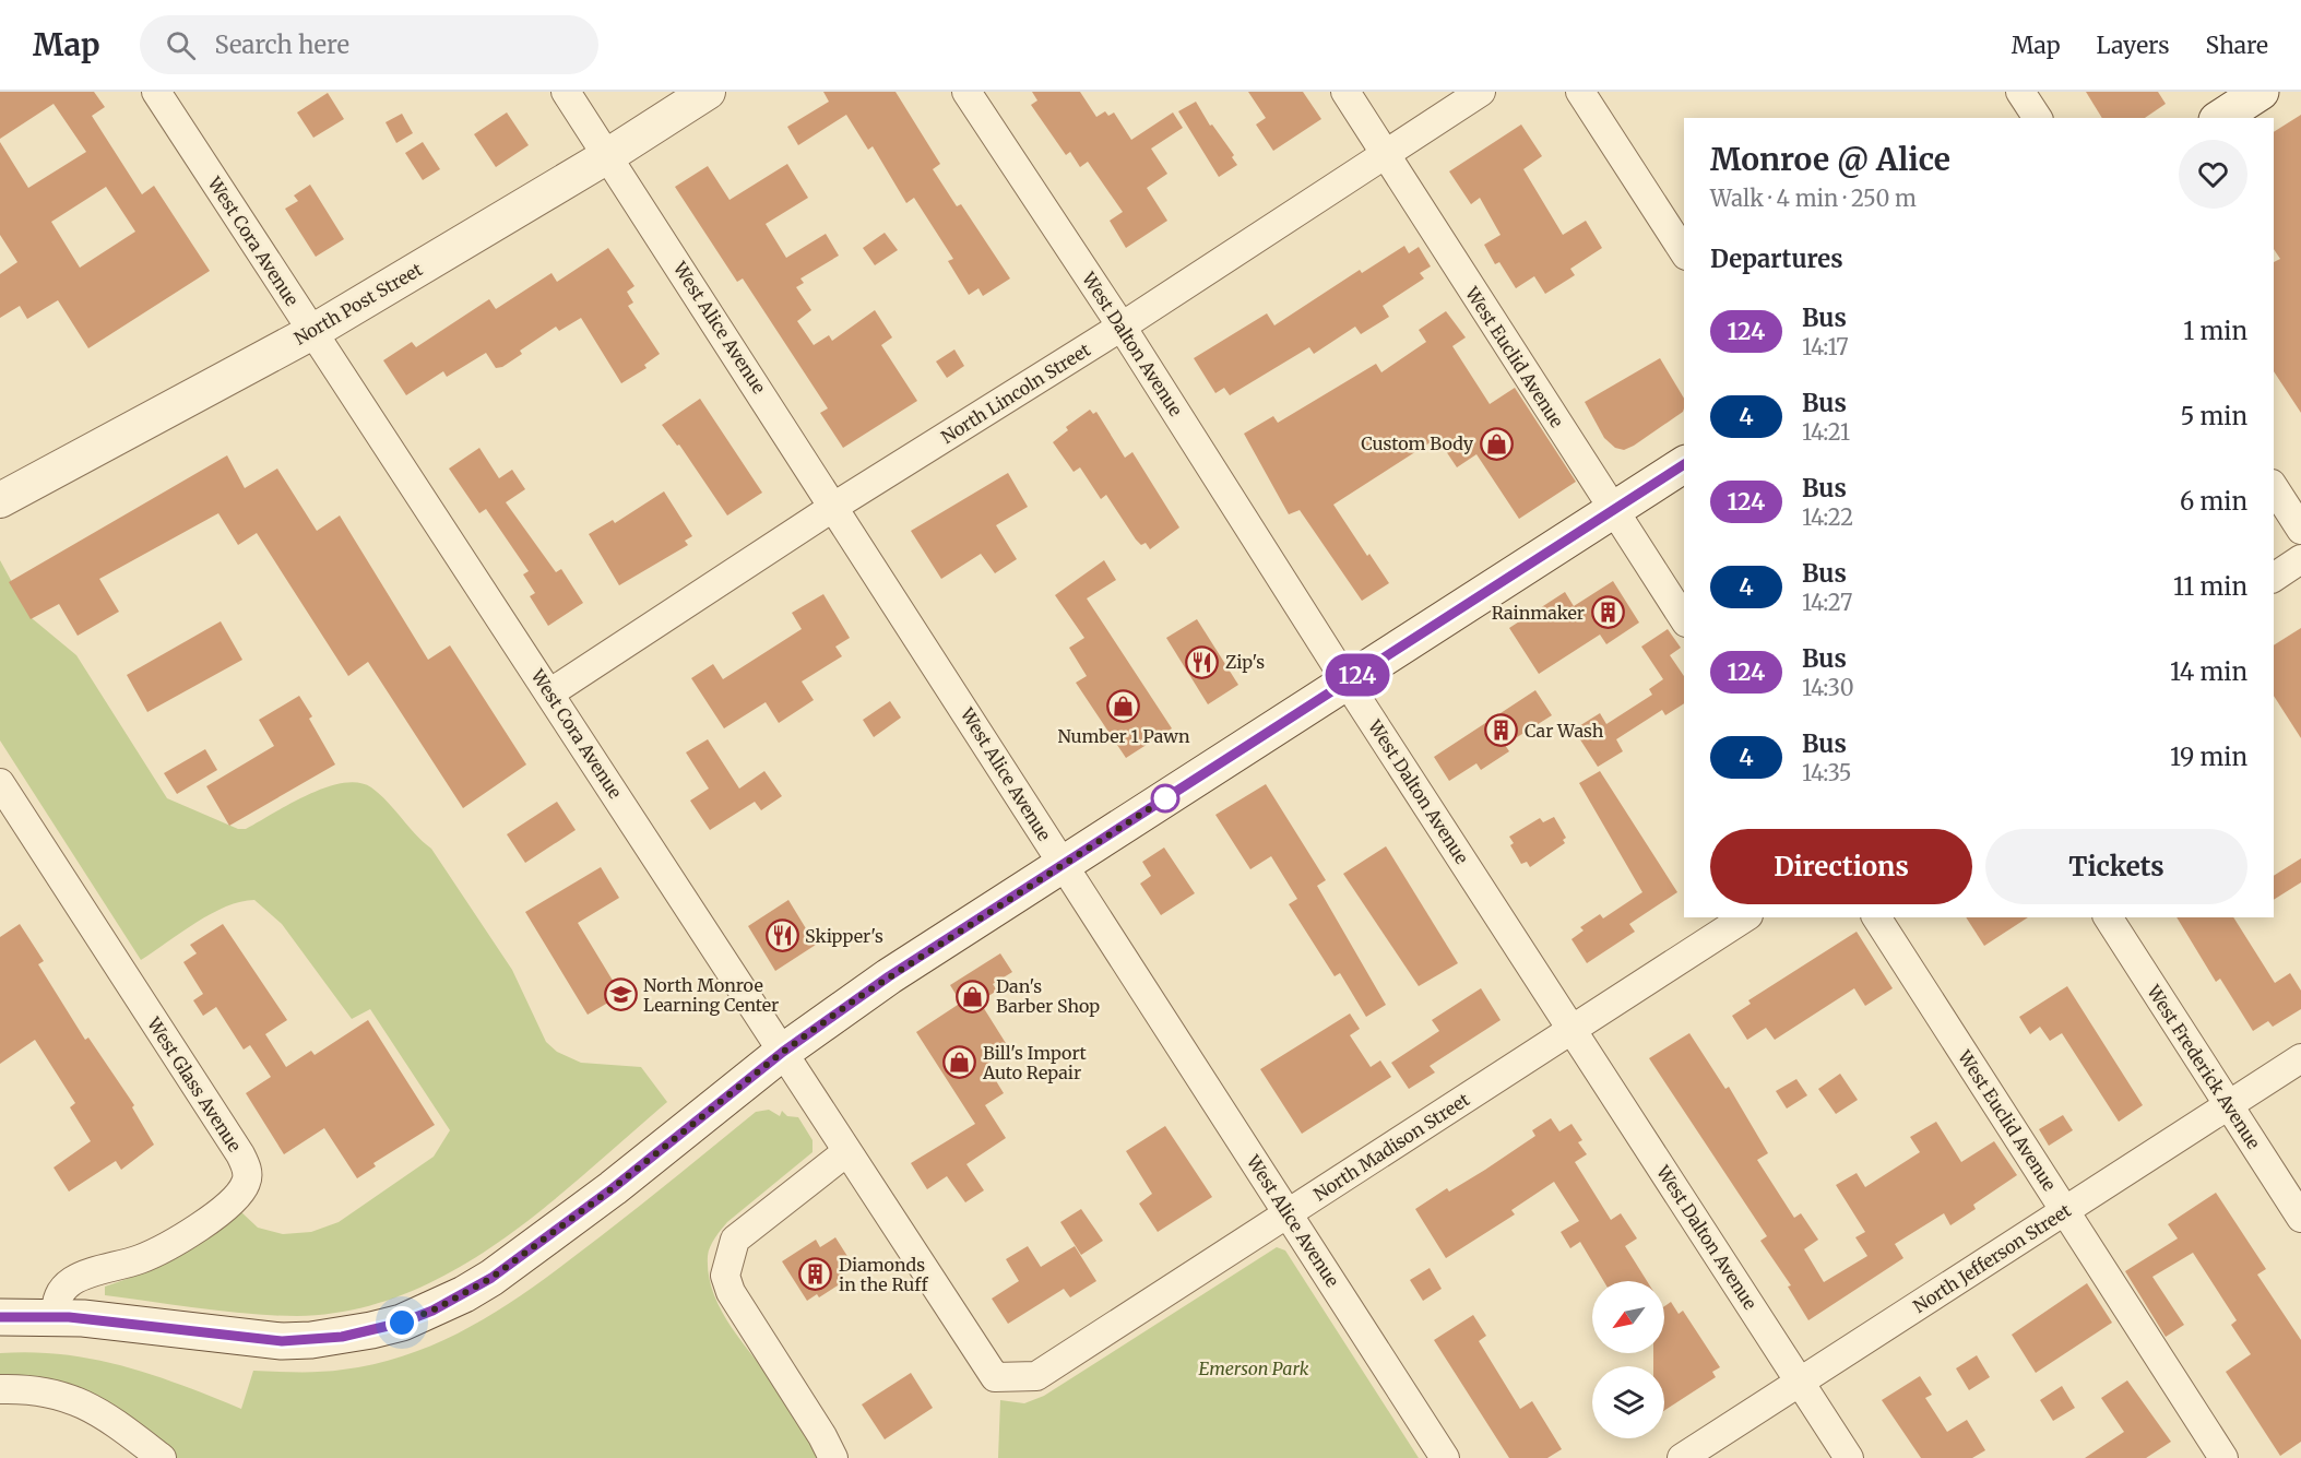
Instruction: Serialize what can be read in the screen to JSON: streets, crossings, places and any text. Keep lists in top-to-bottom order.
{
  "streets": {
    "street": [
      "West Cora Avenue",
      "North Post Street",
      "West Alice Avenue",
      "West Dalton Avenue",
      "West Euclid Avenue",
      "North Lincoln Street",
      "West Frederick Avenue",
      "West Glass Avenue",
      "North Madison Street",
      "North Jefferson Street"
    ]
  },
  "crossings": [
    ["West Cora Avenue", "North Post Street"],
    ["West Cora Avenue", "North Lincoln Street"],
    ["West Cora Avenue", "North Madison Street"],
    ["North Post Street", "West Alice Avenue"],
    ["West Alice Avenue", "North Lincoln Street"],
    ["West Alice Avenue", "North Madison Street"],
    ["West Dalton Avenue", "North Lincoln Street"],
    ["West Dalton Avenue", "North Madison Street"],
    ["West Dalton Avenue", "North Jefferson Street"],
    ["West Euclid Avenue", "North Lincoln Street"],
    ["West Euclid Avenue", "North Jefferson Street"],
    ["West Frederick Avenue", "North Jefferson Street"]
  ],
  "parks": ["Emerson Park"],
  "places": {
    "shop": [
      "Custom Body",
      "Number 1 Pawn",
      "Dan's Barber Shop",
      "Bill's Import Auto Repair"
    ],
    "building": ["Rainmaker", "Car Wash", "Diamonds in the Ruff"],
    "restaurant": ["Zip's", "Skipper's"],
    "school or university": ["North Monroe Learning Center"]
  },
  "lines": ["bus line 124"],
  "north": "bottom left",
  "page": {
    "header": "Map",
    "search": "Search here",
    "nav": ["Map", "Layers", "Share"],
    "on_map": "124",
    "heading": [
      ["Monroe @ Alice", "Walk · 4 min · 250 m"],
      "Departures"
    ],
    "list": [
      {
        "mark": "124",
        "name": "Bus",
        "note": "14:17",
        "value": "1 min"
      },
      {
        "mark": "4",
        "name": "Bus",
        "note": "14:21",
        "value": "5 min"
      },
      {
        "mark": "124",
        "name": "Bus",
        "note": "14:22",
        "value": "6 min"
      },
      {
        "mark": "4",
        "name": "Bus",
        "note": "14:27",
        "value": "11 min"
      },
      {
        "mark": "124",
        "name": "Bus",
        "note": "14:30",
        "value": "14 min"
      },
      {
        "mark": "4",
        "name": "Bus",
        "note": "14:35",
        "value": "19 min"
      }
    ],
    "buttons": ["Directions", "Tickets"]
  }
}
